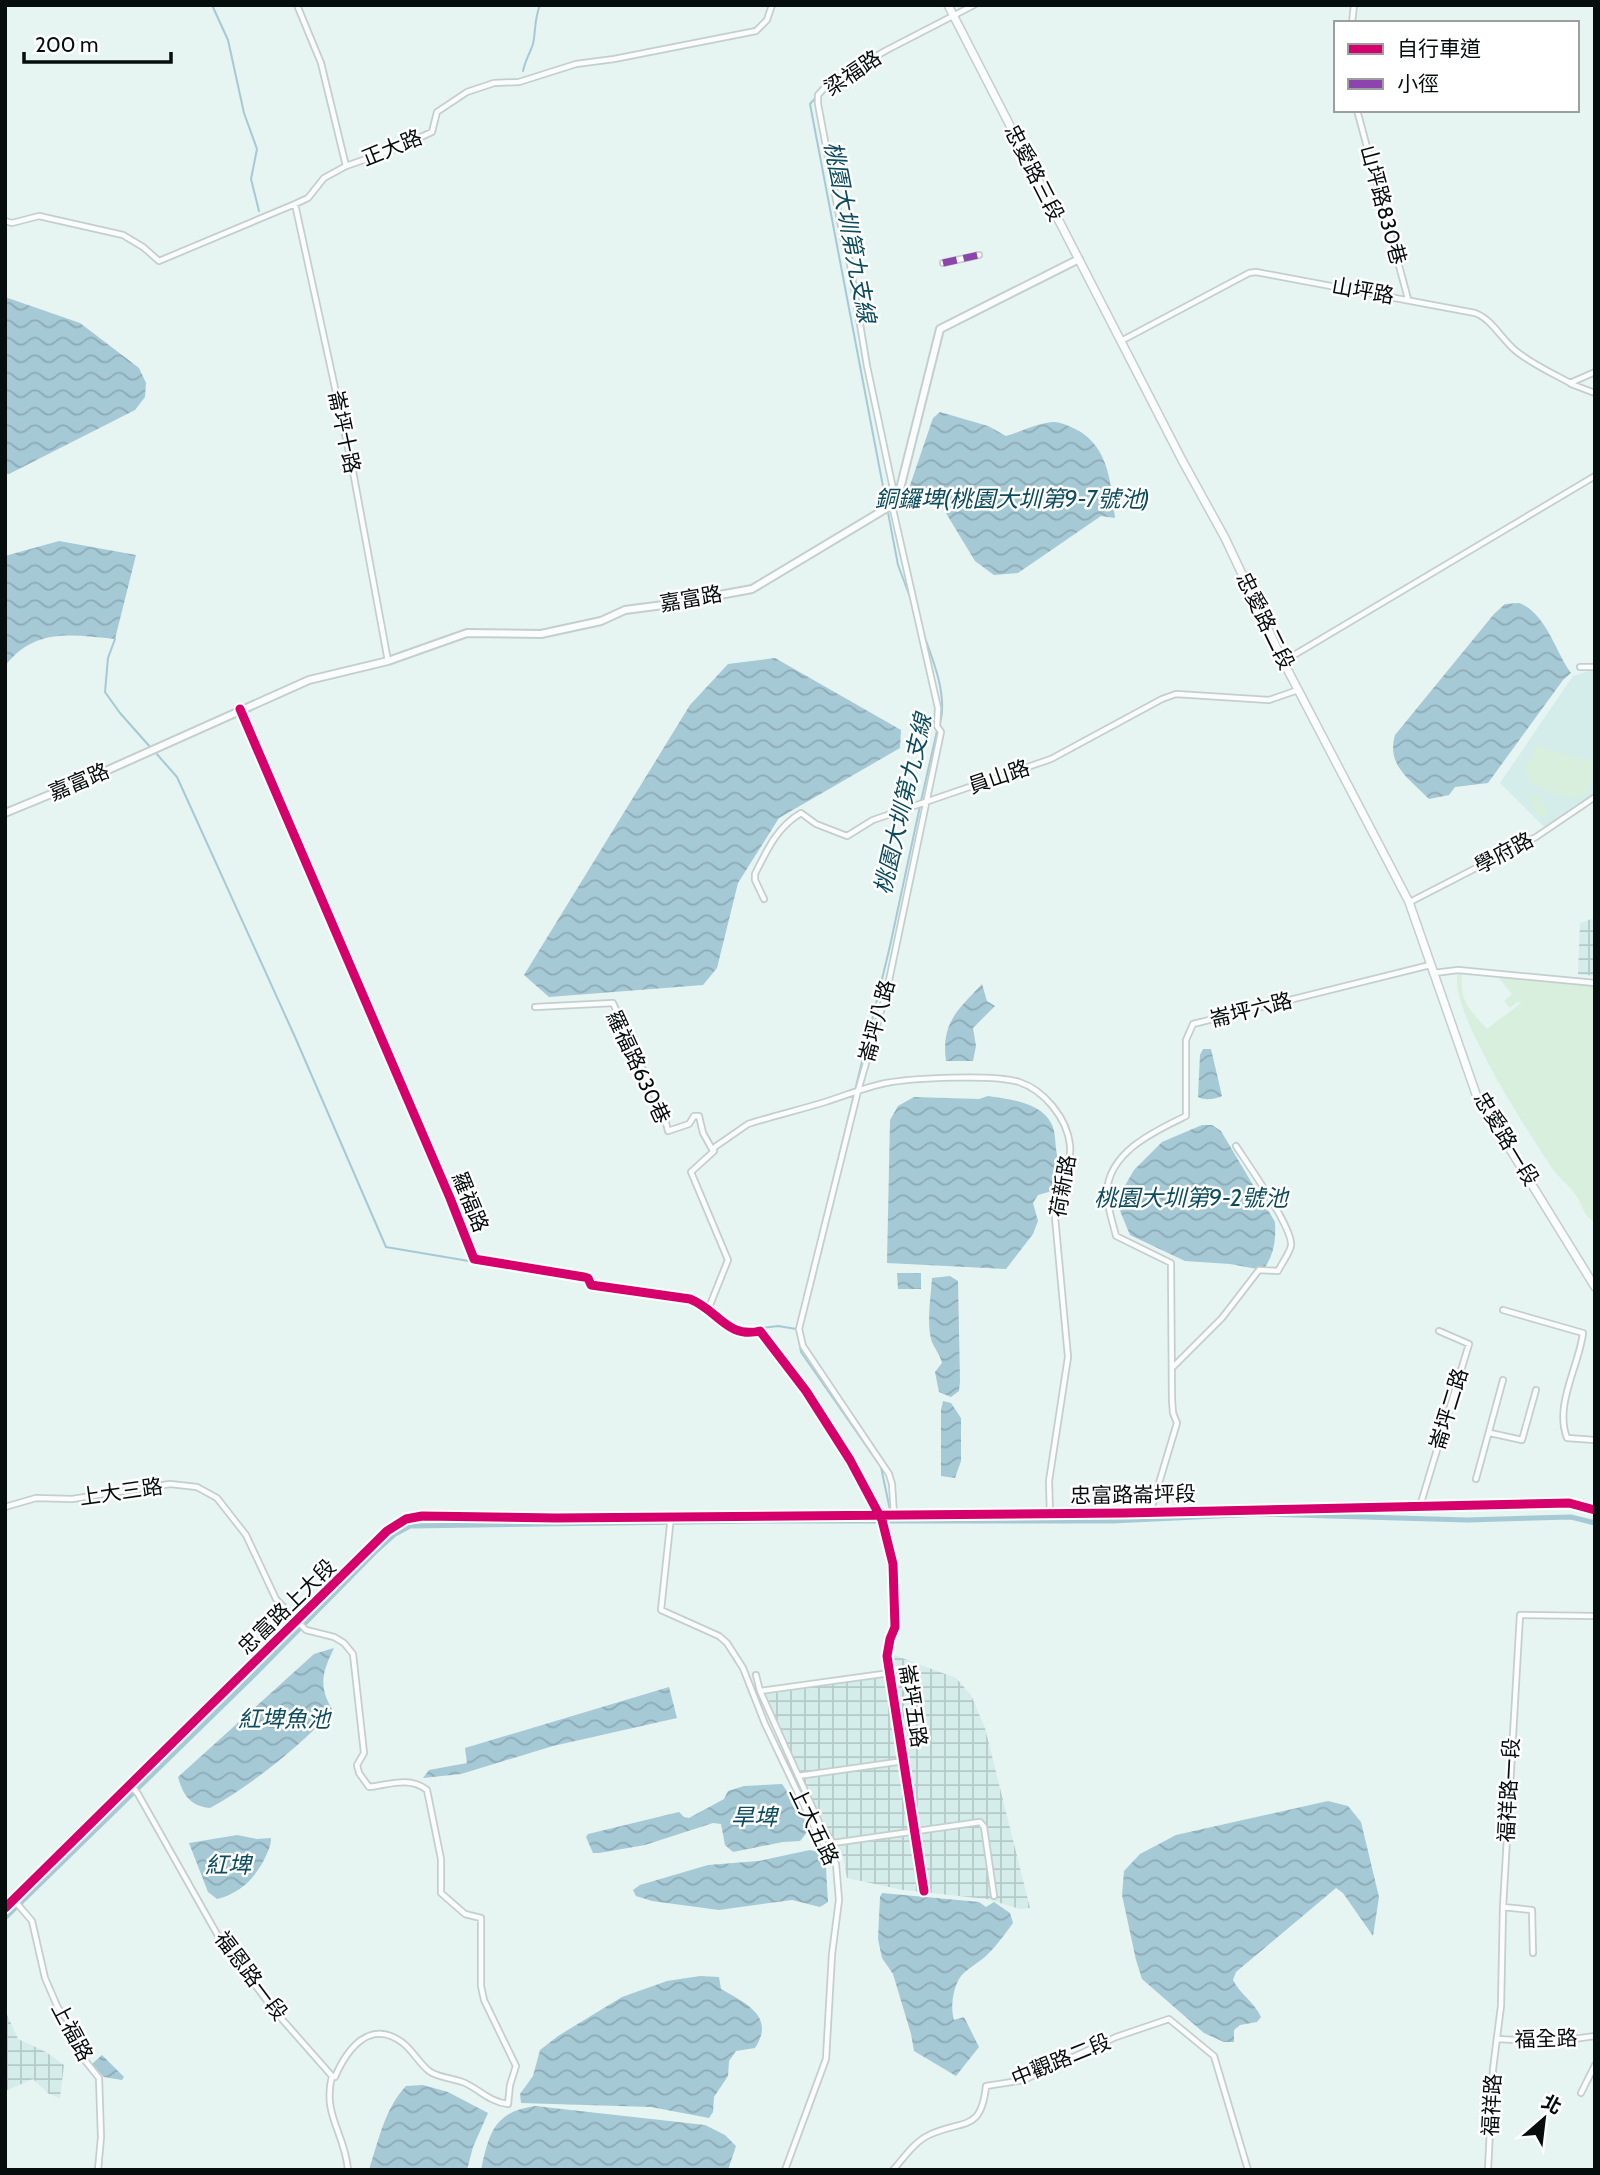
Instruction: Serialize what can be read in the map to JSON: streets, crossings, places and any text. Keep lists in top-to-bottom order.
{
  "streets": {
    "main road": ["忠愛路三段", "忠愛路二段", "忠愛路一段"],
    "street": [
      "梁福路",
      "正大路",
      "山坪路830巷",
      "山坪路",
      "崙坪十路",
      "嘉富路",
      "員山路",
      "學府路",
      "崙坪六路",
      "崙坪八路",
      "羅福路630巷",
      "荷新路",
      "羅福路",
      "崙坪二路",
      "上大三路",
      "忠富路崙坪段",
      "忠富路上大段",
      "崙坪五路",
      "福祥路一段",
      "上大五路",
      "福恩路一段",
      "上福路",
      "福全路",
      "中觀路二段",
      "福祥路"
    ]
  },
  "crossings": [
    ["梁福路", "忠愛路三段"],
    ["梁福路", "嘉富路"],
    ["梁福路", "崙坪八路"],
    ["正大路", "崙坪十路"],
    ["忠愛路三段", "山坪路"],
    ["忠愛路三段", "忠愛路二段"],
    ["山坪路830巷", "山坪路"],
    ["山坪路", "忠愛路二段"],
    ["崙坪十路", "嘉富路"],
    ["嘉富路", "崙坪八路"],
    ["嘉富路", "羅福路"],
    ["忠愛路二段", "員山路"],
    ["忠愛路二段", "學府路"],
    ["忠愛路二段", "忠愛路一段"],
    ["員山路", "崙坪八路"],
    ["學府路", "忠愛路一段"],
    ["崙坪六路", "忠愛路一段"],
    ["崙坪六路", "忠富路崙坪段"],
    ["崙坪八路", "荷新路"],
    ["崙坪八路", "忠富路崙坪段"],
    ["羅福路630巷", "荷新路"],
    ["荷新路", "羅福路"],
    ["荷新路", "忠富路崙坪段"],
    ["羅福路", "忠富路崙坪段"],
    ["羅福路", "崙坪五路"],
    ["崙坪二路", "忠富路崙坪段"],
    ["上大三路", "忠富路上大段"],
    ["上大三路", "福恩路一段"],
    ["忠富路崙坪段", "忠富路上大段"],
    ["忠富路崙坪段", "崙坪五路"],
    ["忠富路崙坪段", "上大五路"],
    ["忠富路上大段", "上大五路"],
    ["忠富路上大段", "福恩路一段"],
    ["忠富路上大段", "上福路"],
    ["福祥路一段", "福全路"],
    ["福祥路一段", "福祥路"],
    ["福全路", "福祥路"]
  ],
  "water": [
    "桃園大圳第九支線",
    "銅鑼埤(桃園大圳第9-7號池)",
    "桃園大圳第9-2號池",
    "紅埤魚池",
    "旱埤",
    "紅埤"
  ],
  "legend": ["自行車道", "小徑"],
  "scale_bar": "200 m",
  "north": "top right"
}
